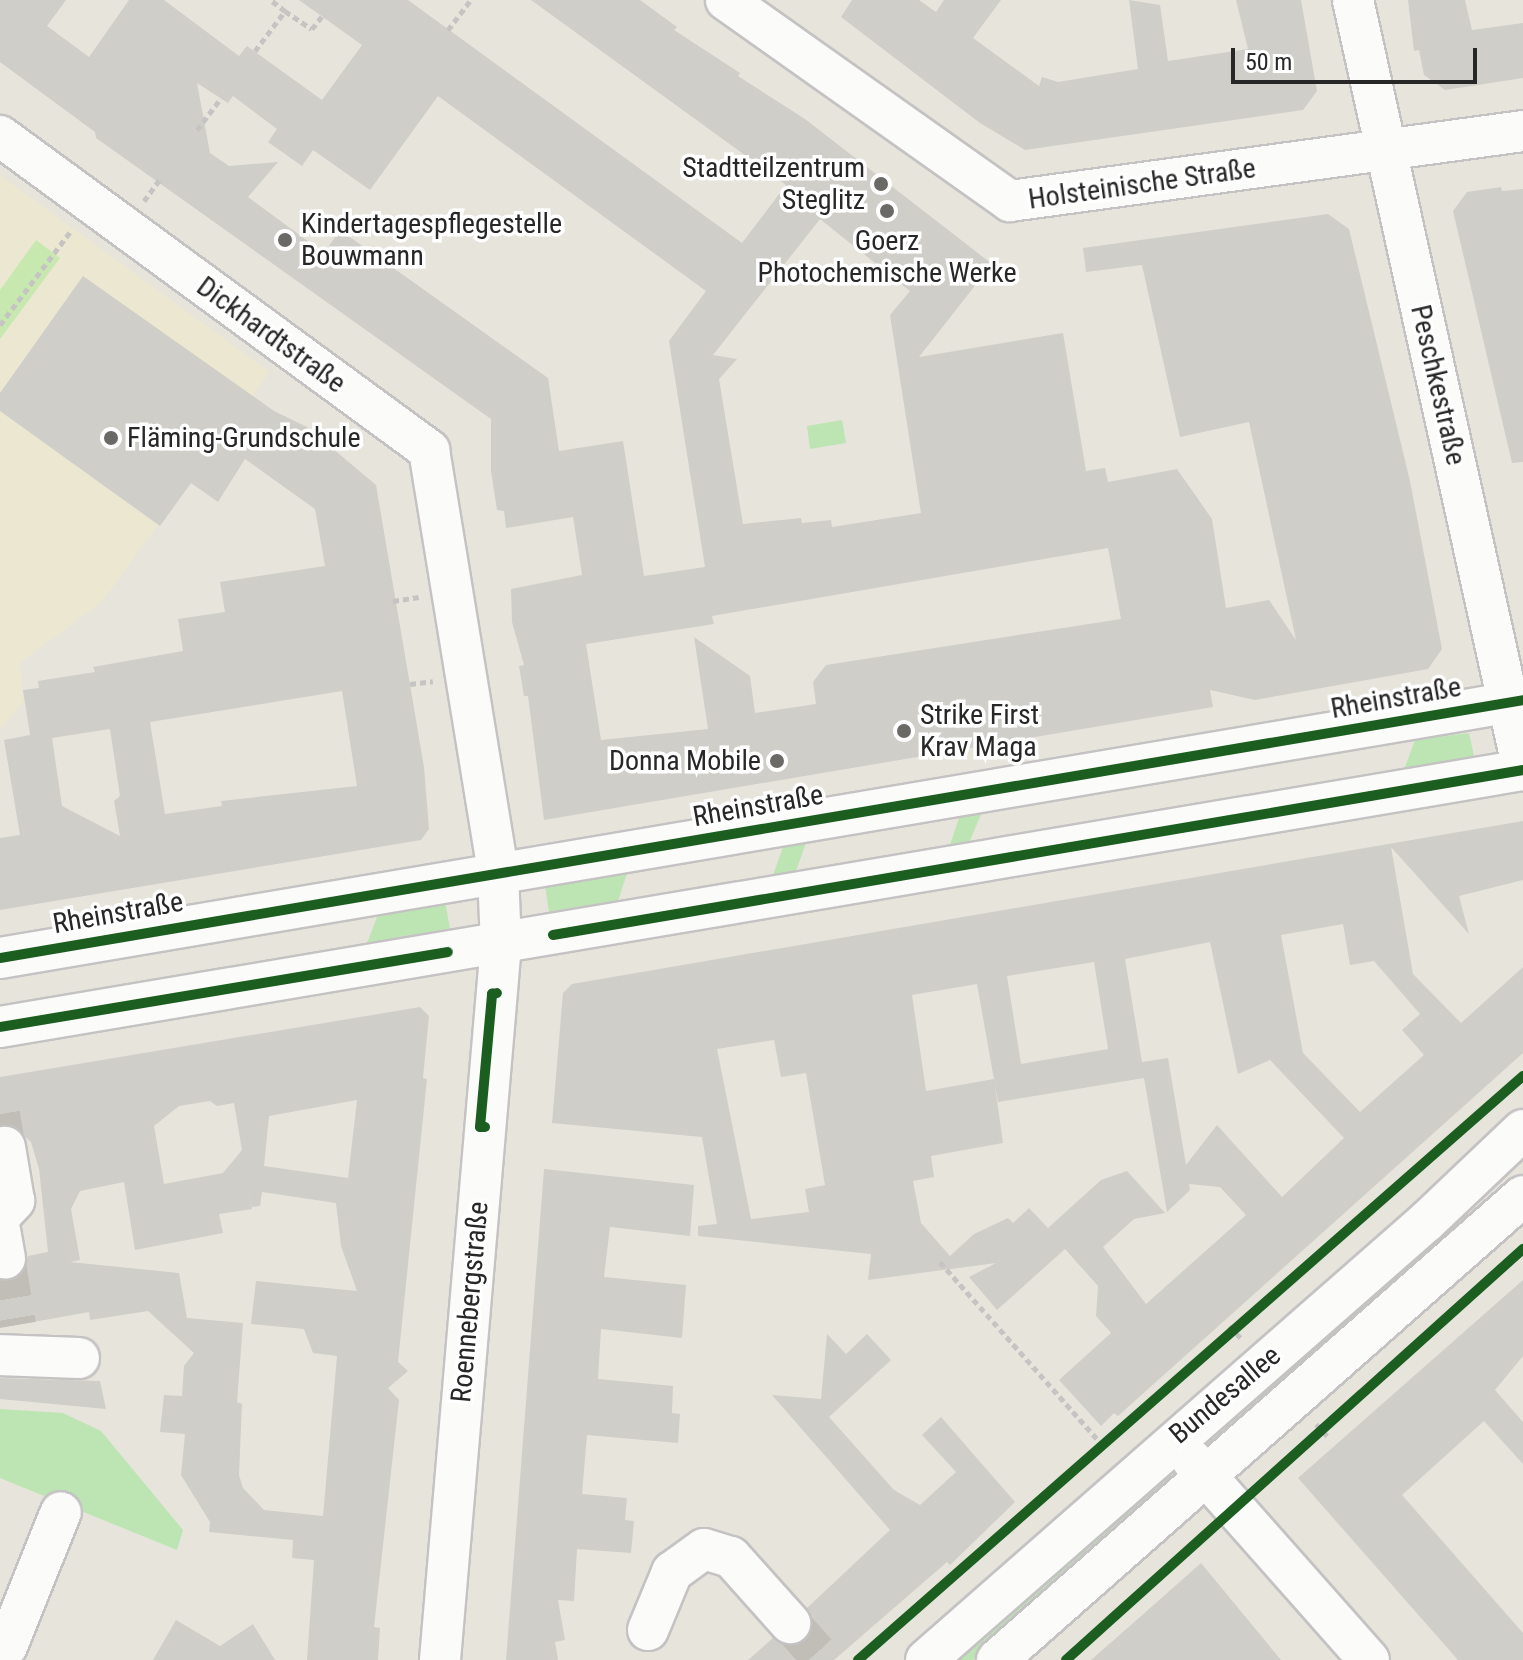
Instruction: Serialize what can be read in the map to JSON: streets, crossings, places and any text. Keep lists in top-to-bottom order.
{
  "streets": {
    "street": [
      "Holsteinische Straße",
      "Dickhardtstraße",
      "Peschkestraße",
      "Rheinstraße",
      "Roennebergstraße",
      "Bundesallee"
    ]
  },
  "crossings": [
    ["Holsteinische Straße", "Peschkestraße"],
    ["Dickhardtstraße", "Rheinstraße"],
    ["Dickhardtstraße", "Roennebergstraße"],
    ["Peschkestraße", "Rheinstraße"]
  ],
  "places": [
    "Stadtteilzentrum Steglitz",
    "Goerz Photochemische Werke",
    "Kindertagespflegestelle Bouwmann",
    "Fläming-Grundschule",
    "Strike First Krav Maga",
    "Donna Mobile"
  ],
  "scale_bar": "50 m"
}
